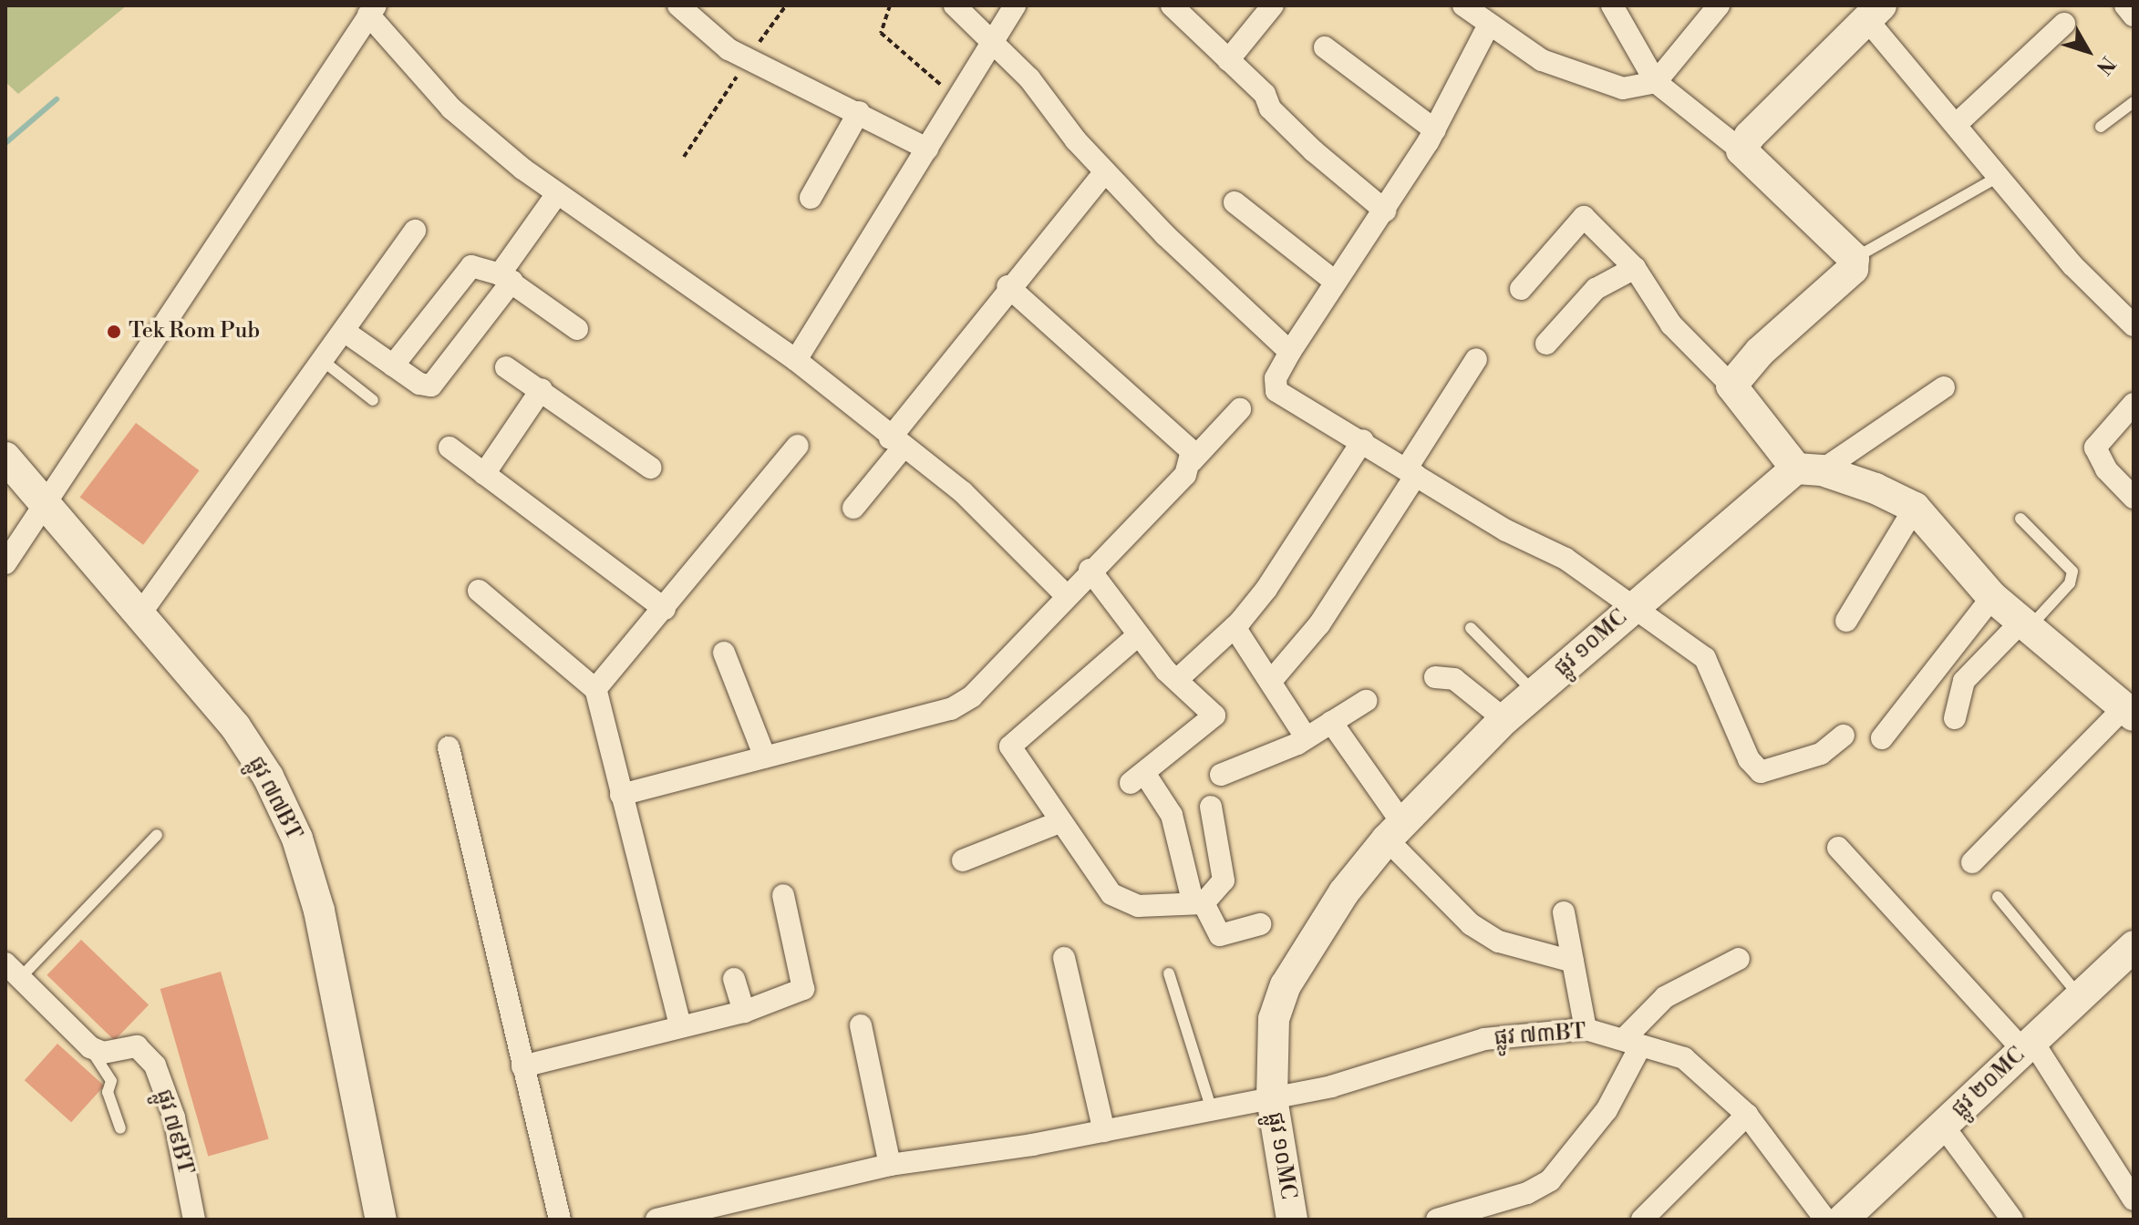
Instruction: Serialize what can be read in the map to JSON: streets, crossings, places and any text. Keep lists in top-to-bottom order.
{
  "streets": {
    "street": [
      "ផ្លូវ ១០MC",
      "ផ្លូវ ៧៧BT",
      "ផ្លូវ ៧៣BT",
      "ផ្លូវ ២០MC",
      "ផ្លូវ ៧៩BT"
    ]
  },
  "crossings": [
    ["ផ្លូវ ១០MC", "ផ្លូវ ៧៣BT"]
  ],
  "places": ["Tek Rom Pub"],
  "north": "bottom right"
}
